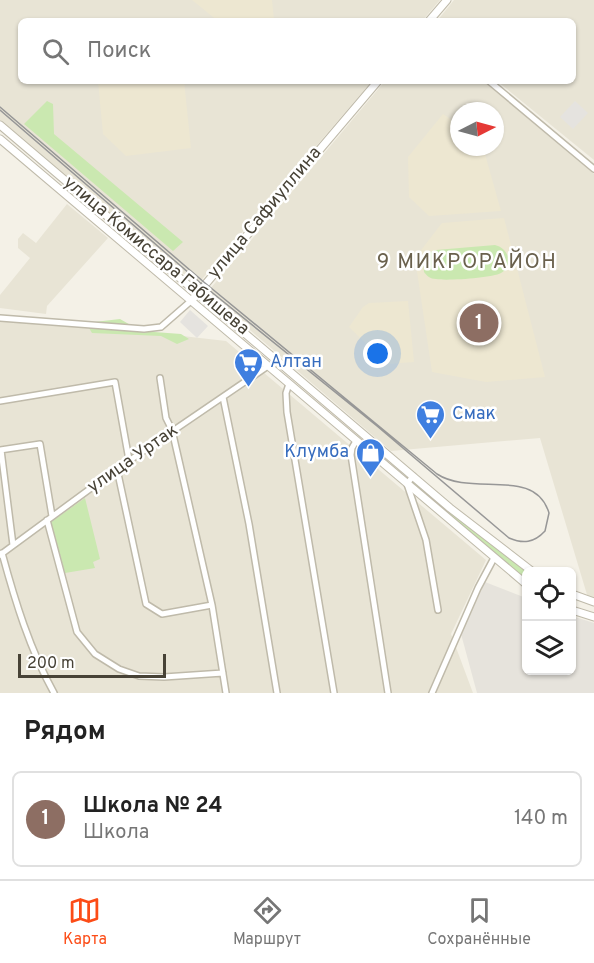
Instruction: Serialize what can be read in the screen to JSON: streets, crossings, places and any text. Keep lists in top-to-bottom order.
{
  "streets": {
    "street": ["улица Сафиуллина", "улица Комиссара Габишева", "улица Уртак"]
  },
  "crossings": [
    ["улица Сафиуллина", "улица Комиссара Габишева"],
    ["улица Комиссара Габишева", "улица Уртак"]
  ],
  "districts": ["9 МИКРОРАЙОН"],
  "places": {
    "supermarket": ["Алтан", "Смак"],
    "shop": ["Клумба"]
  },
  "scale_bar": "200 m",
  "north": "right",
  "page": {
    "search": "Поиск",
    "pins": "1",
    "scale": "200 m",
    "heading": "Рядом",
    "list": [
      {
        "mark": "1",
        "name": "Школа № 24",
        "note": "Школа",
        "value": "140 m"
      }
    ],
    "nav": ["Карта", "Маршрут", "Сохранённые"]
  }
}
